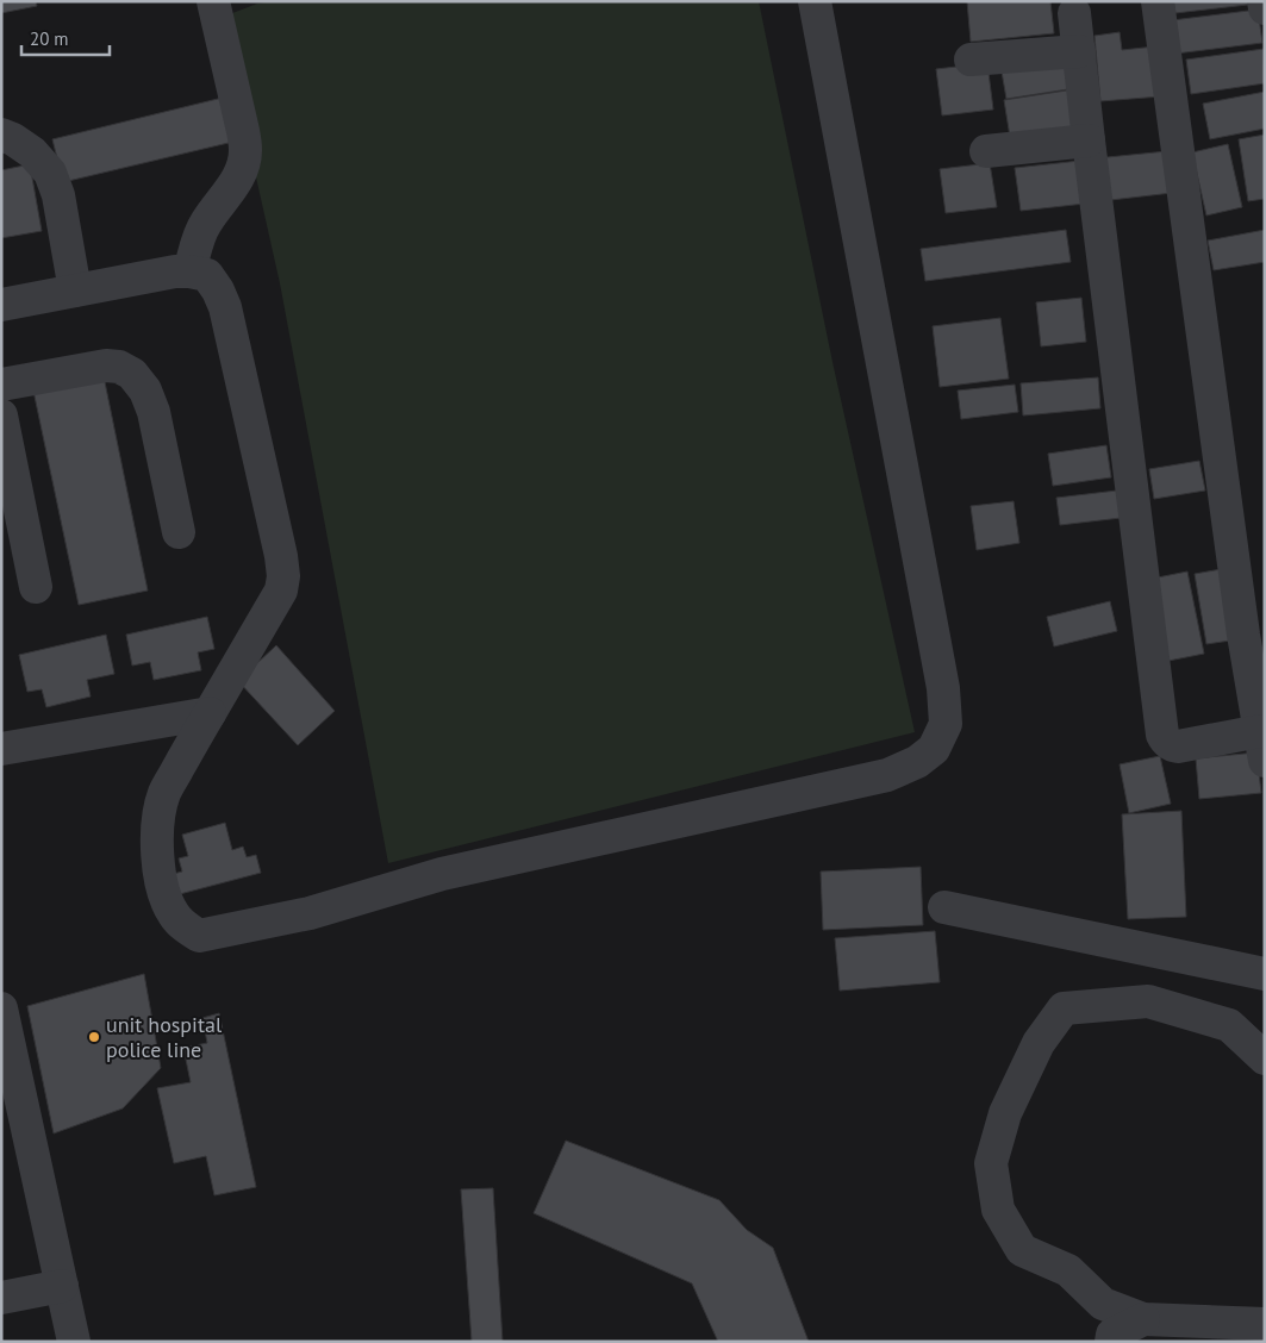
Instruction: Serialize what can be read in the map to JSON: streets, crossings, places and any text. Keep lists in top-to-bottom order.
{
  "places": ["unit hospital police line"],
  "scale_bar": "20 m"
}
